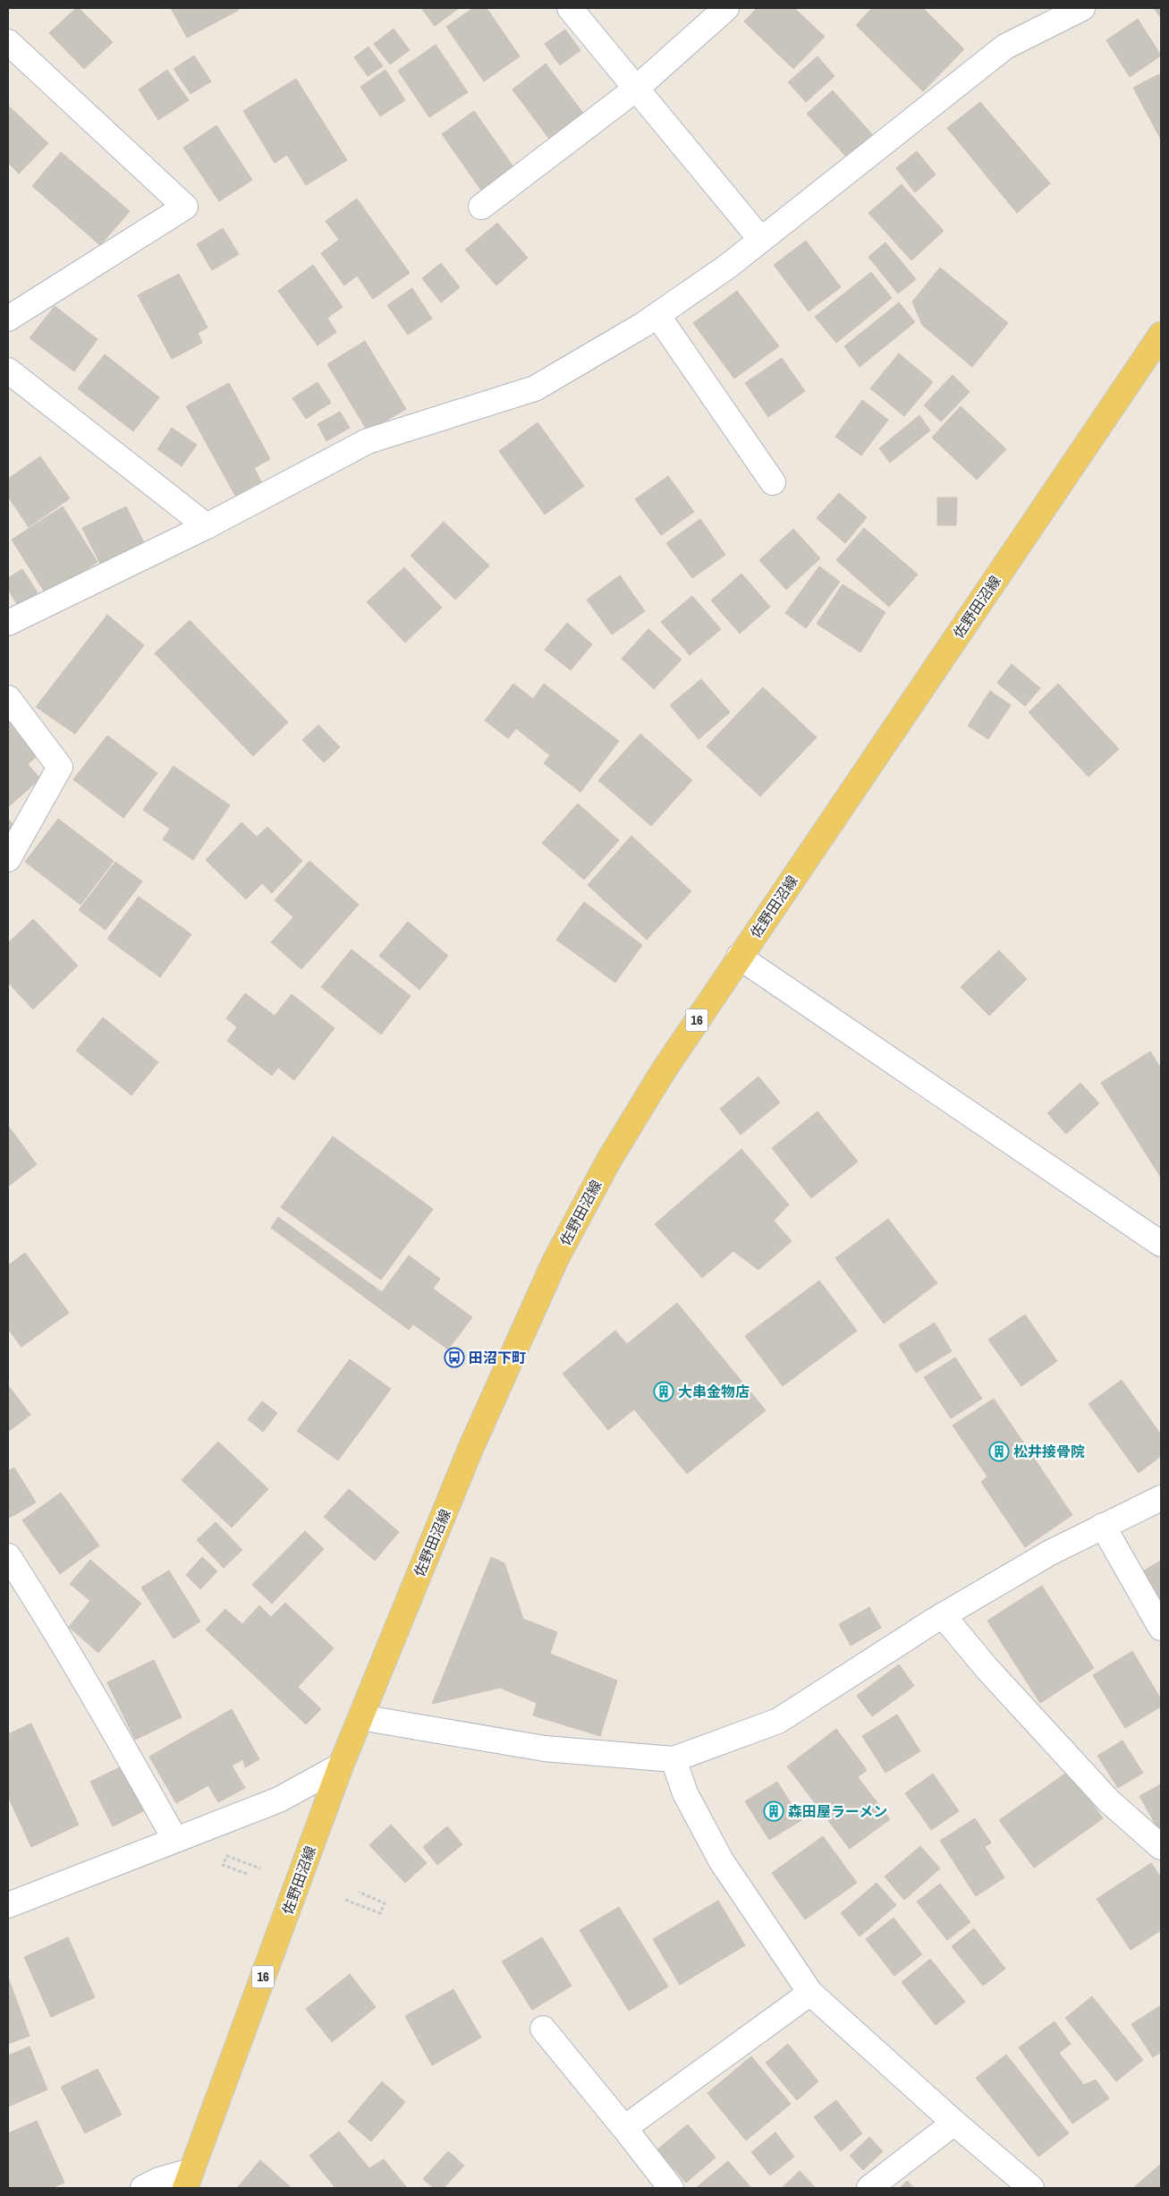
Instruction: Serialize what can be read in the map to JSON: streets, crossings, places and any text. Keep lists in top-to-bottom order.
{
  "streets": {
    "main road": ["佐野田沼線", "16"]
  },
  "places": {
    "bus stop": ["田沼下町"],
    "building": ["大串金物店", "松井接骨院", "森田屋ラーメン"]
  }
}
